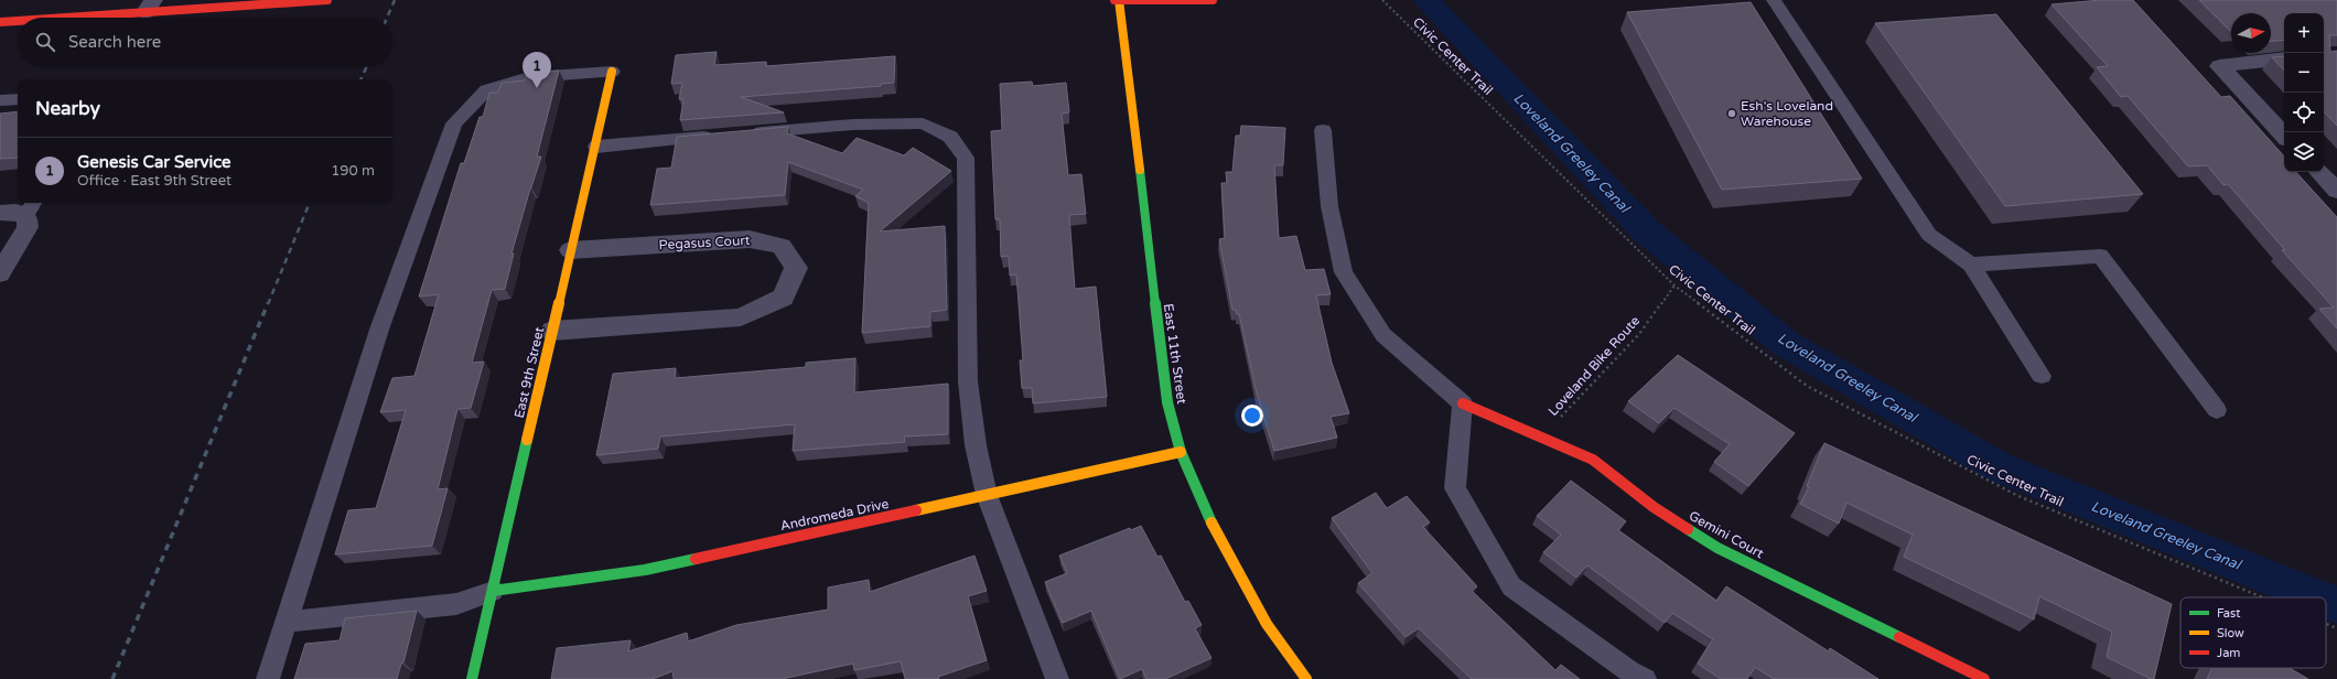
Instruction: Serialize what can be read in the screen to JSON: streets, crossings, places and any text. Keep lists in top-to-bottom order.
{
  "streets": {
    "street": [
      "Pegasus Court",
      "East 11th Street",
      "East 9th Street",
      "Andromeda Drive",
      "Gemini Court"
    ],
    "path": ["Civic Center Trail", "Loveland Bike Route"]
  },
  "crossings": [
    ["Civic Center Trail", "Loveland Bike Route"],
    ["Pegasus Court", "East 9th Street"],
    ["East 11th Street", "Andromeda Drive"],
    ["Loveland Bike Route", "Gemini Court"],
    ["East 9th Street", "Andromeda Drive"]
  ],
  "water": ["Loveland Greeley Canal"],
  "places": ["Esh's Loveland Warehouse"],
  "legend": ["Fast", "Slow", "Jam"],
  "north": "right",
  "page": {
    "map_buttons": ["+", "−"],
    "search": "Search here",
    "pins": "1",
    "heading": "Nearby",
    "list": [
      {
        "mark": "1",
        "name": "Genesis Car Service",
        "note": "Office · East 9th Street",
        "value": "190 m"
      }
    ]
  }
}
